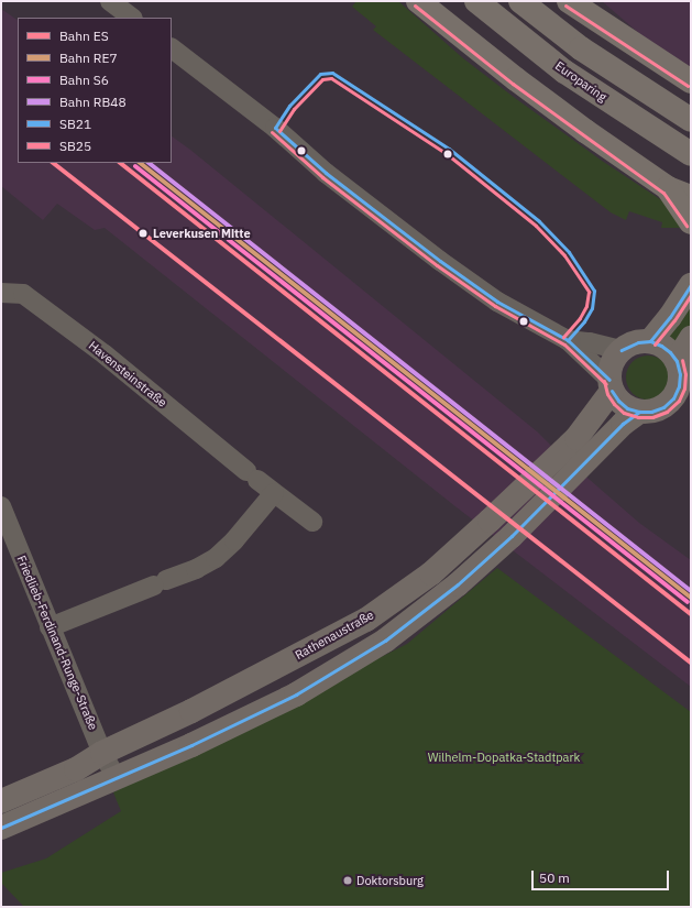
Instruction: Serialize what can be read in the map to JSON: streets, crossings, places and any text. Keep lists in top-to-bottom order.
{
  "streets": {
    "highway": ["Europaring"],
    "main road": ["Rathenaustraße"],
    "street": ["Havensteinstraße", "Friedlieb-Ferdinand-Runge-Straße"]
  },
  "crossings": [
    ["Rathenaustraße", "Friedlieb-Ferdinand-Runge-Straße"]
  ],
  "parks": ["Wilhelm-Dopatka-Stadtpark"],
  "places": ["Leverkusen Mitte", "Doktorsburg"],
  "lines": [
    "transit line SB25",
    "transit line SB21",
    "rail line ES",
    "rail line RE7",
    "rail line RB48",
    "rail line S6"
  ],
  "legend": [
    "Bahn ES",
    "Bahn RE7",
    "Bahn S6",
    "Bahn RB48",
    "SB21",
    "SB25"
  ],
  "scale_bar": "50 m"
}
